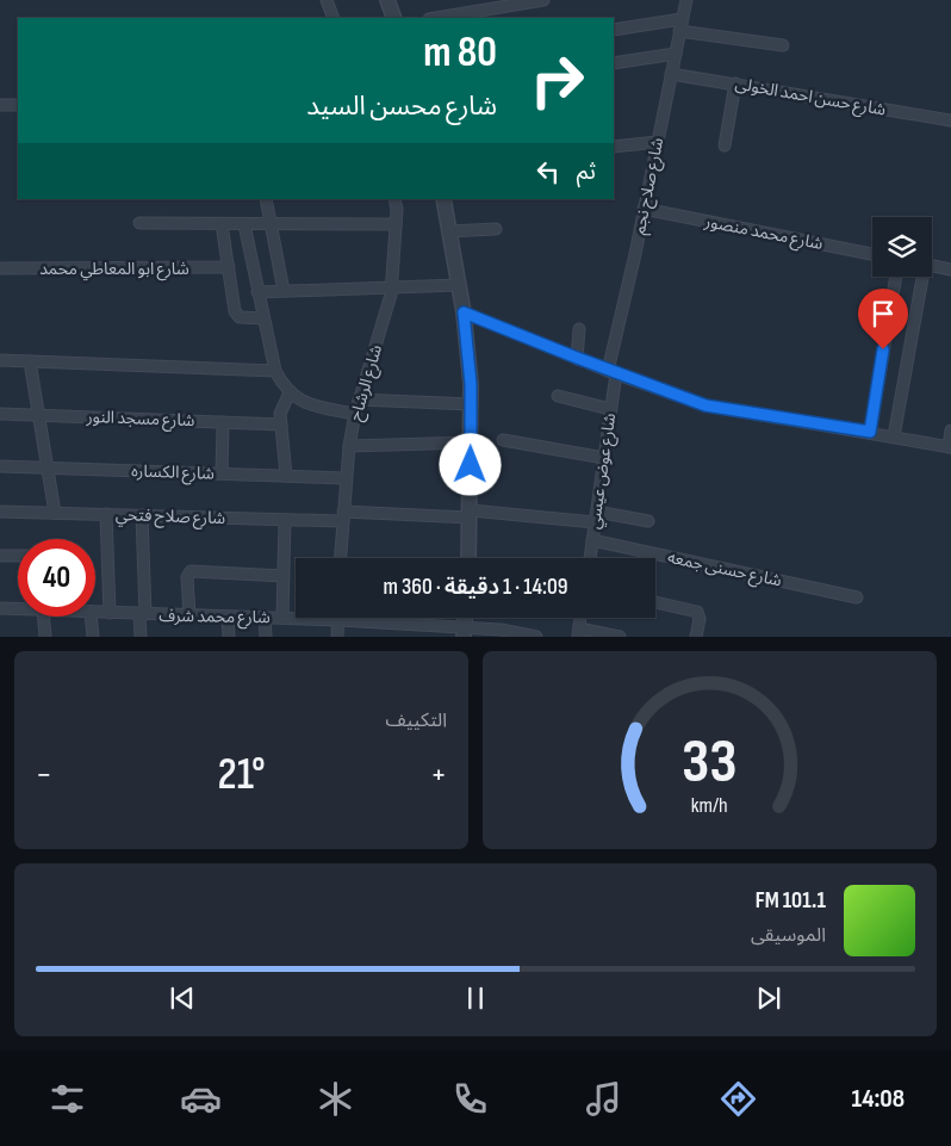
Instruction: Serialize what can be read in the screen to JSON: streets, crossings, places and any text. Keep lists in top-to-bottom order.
{
  "streets": {
    "street": [
      "شارع حسن احمد الخولى",
      "شارع صلاح نجم",
      "شارع محمد منصور",
      "شارع ابو المعاطي محمد",
      "شارع الرشاح",
      "شارع مسجد النور",
      "شارع عوض عيسي",
      "شارع الكساره",
      "شارع صلاح فتحي",
      "شارع حسنى جمعه",
      "شارع محمد شرف"
    ]
  },
  "crossings": [
    ["شارع حسن احمد الخولى", "شارع صلاح نجم"],
    ["شارع صلاح نجم", "شارع محمد منصور"],
    ["شارع صلاح نجم", "شارع عوض عيسي"],
    ["شارع الرشاح", "شارع الكساره"],
    ["شارع الرشاح", "شارع صلاح فتحي"],
    ["شارع عوض عيسي", "شارع صلاح فتحي"],
    ["شارع عوض عيسي", "شارع حسنى جمعه"]
  ],
  "page": {
    "turn": ["80 m", "شارع محسن السيد"],
    "then": "ثم",
    "limit": "40",
    "trip": "14:09 · 1 دقيقة · 360 m",
    "tile": "التكييف",
    "heat": ["−", "21°", "+"],
    "song": ["101.1 FM", "الموسيقى"],
    "tabs": "14:08",
    "gauge": ["33", "km/h"]
  }
}
